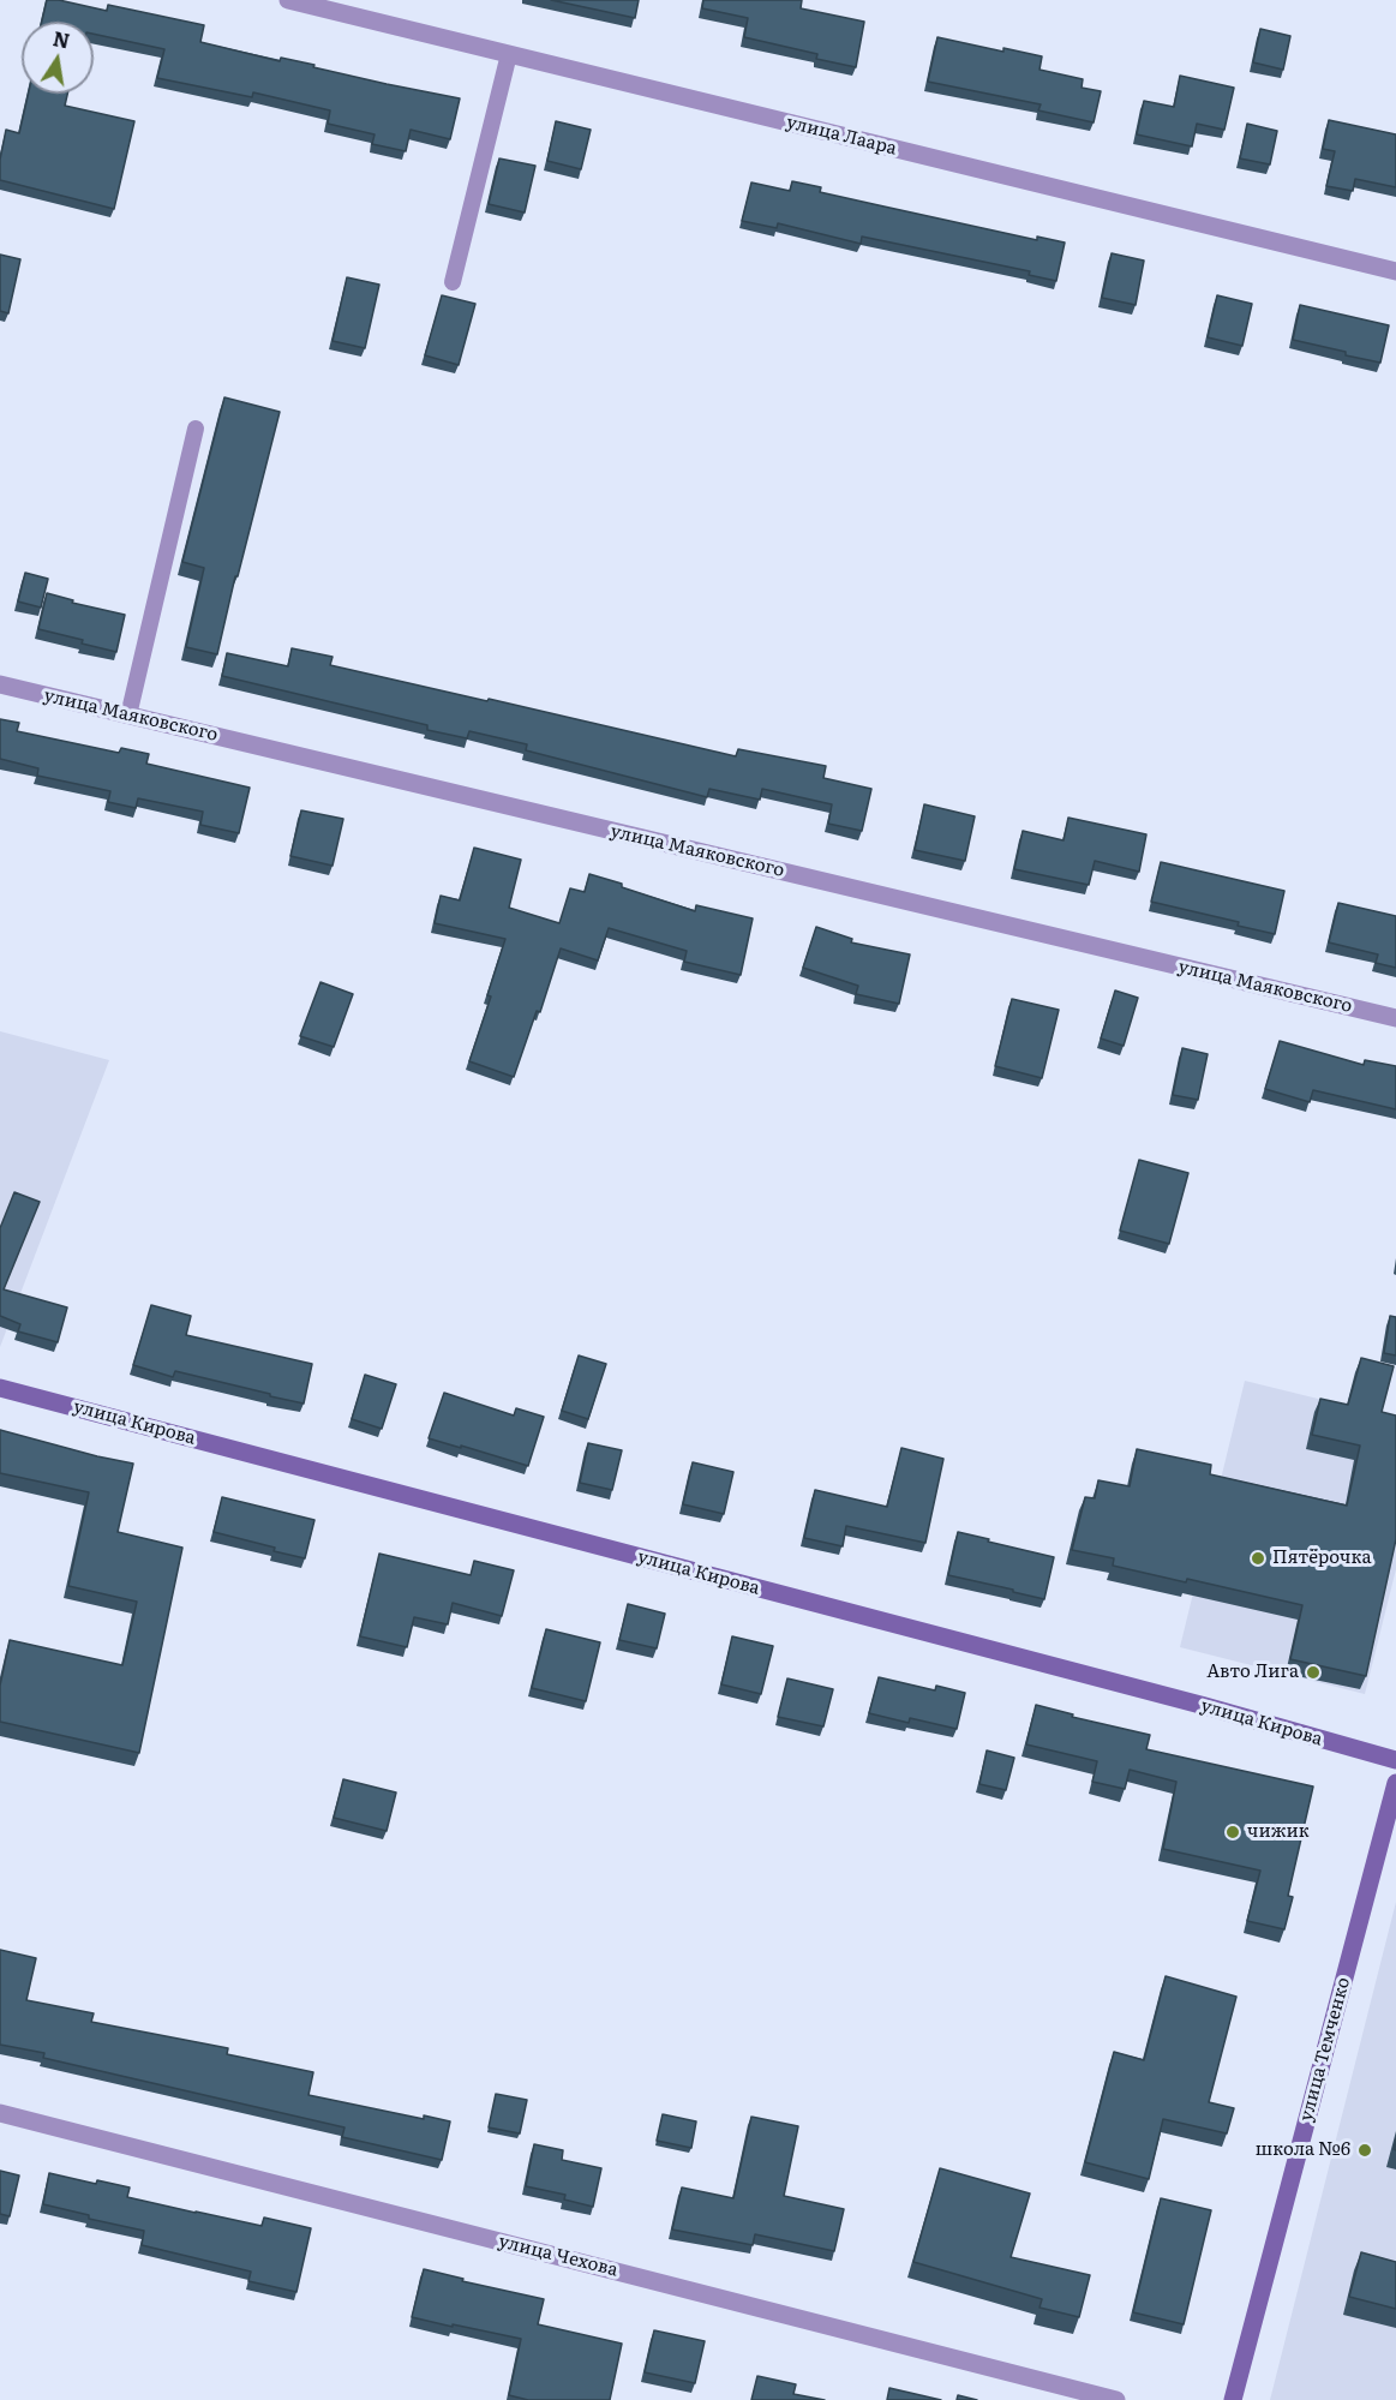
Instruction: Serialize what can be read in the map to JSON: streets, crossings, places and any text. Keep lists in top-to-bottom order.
{
  "streets": {
    "main road": ["улица Кирова", "улица Темченко"],
    "street": ["улица Лаара", "улица Маяковского", "улица Чехова"]
  },
  "places": [
    "Пятёрочка",
    "Авто Лига",
    "чижик",
    "школа №6"
  ],
  "north": "top"
}
